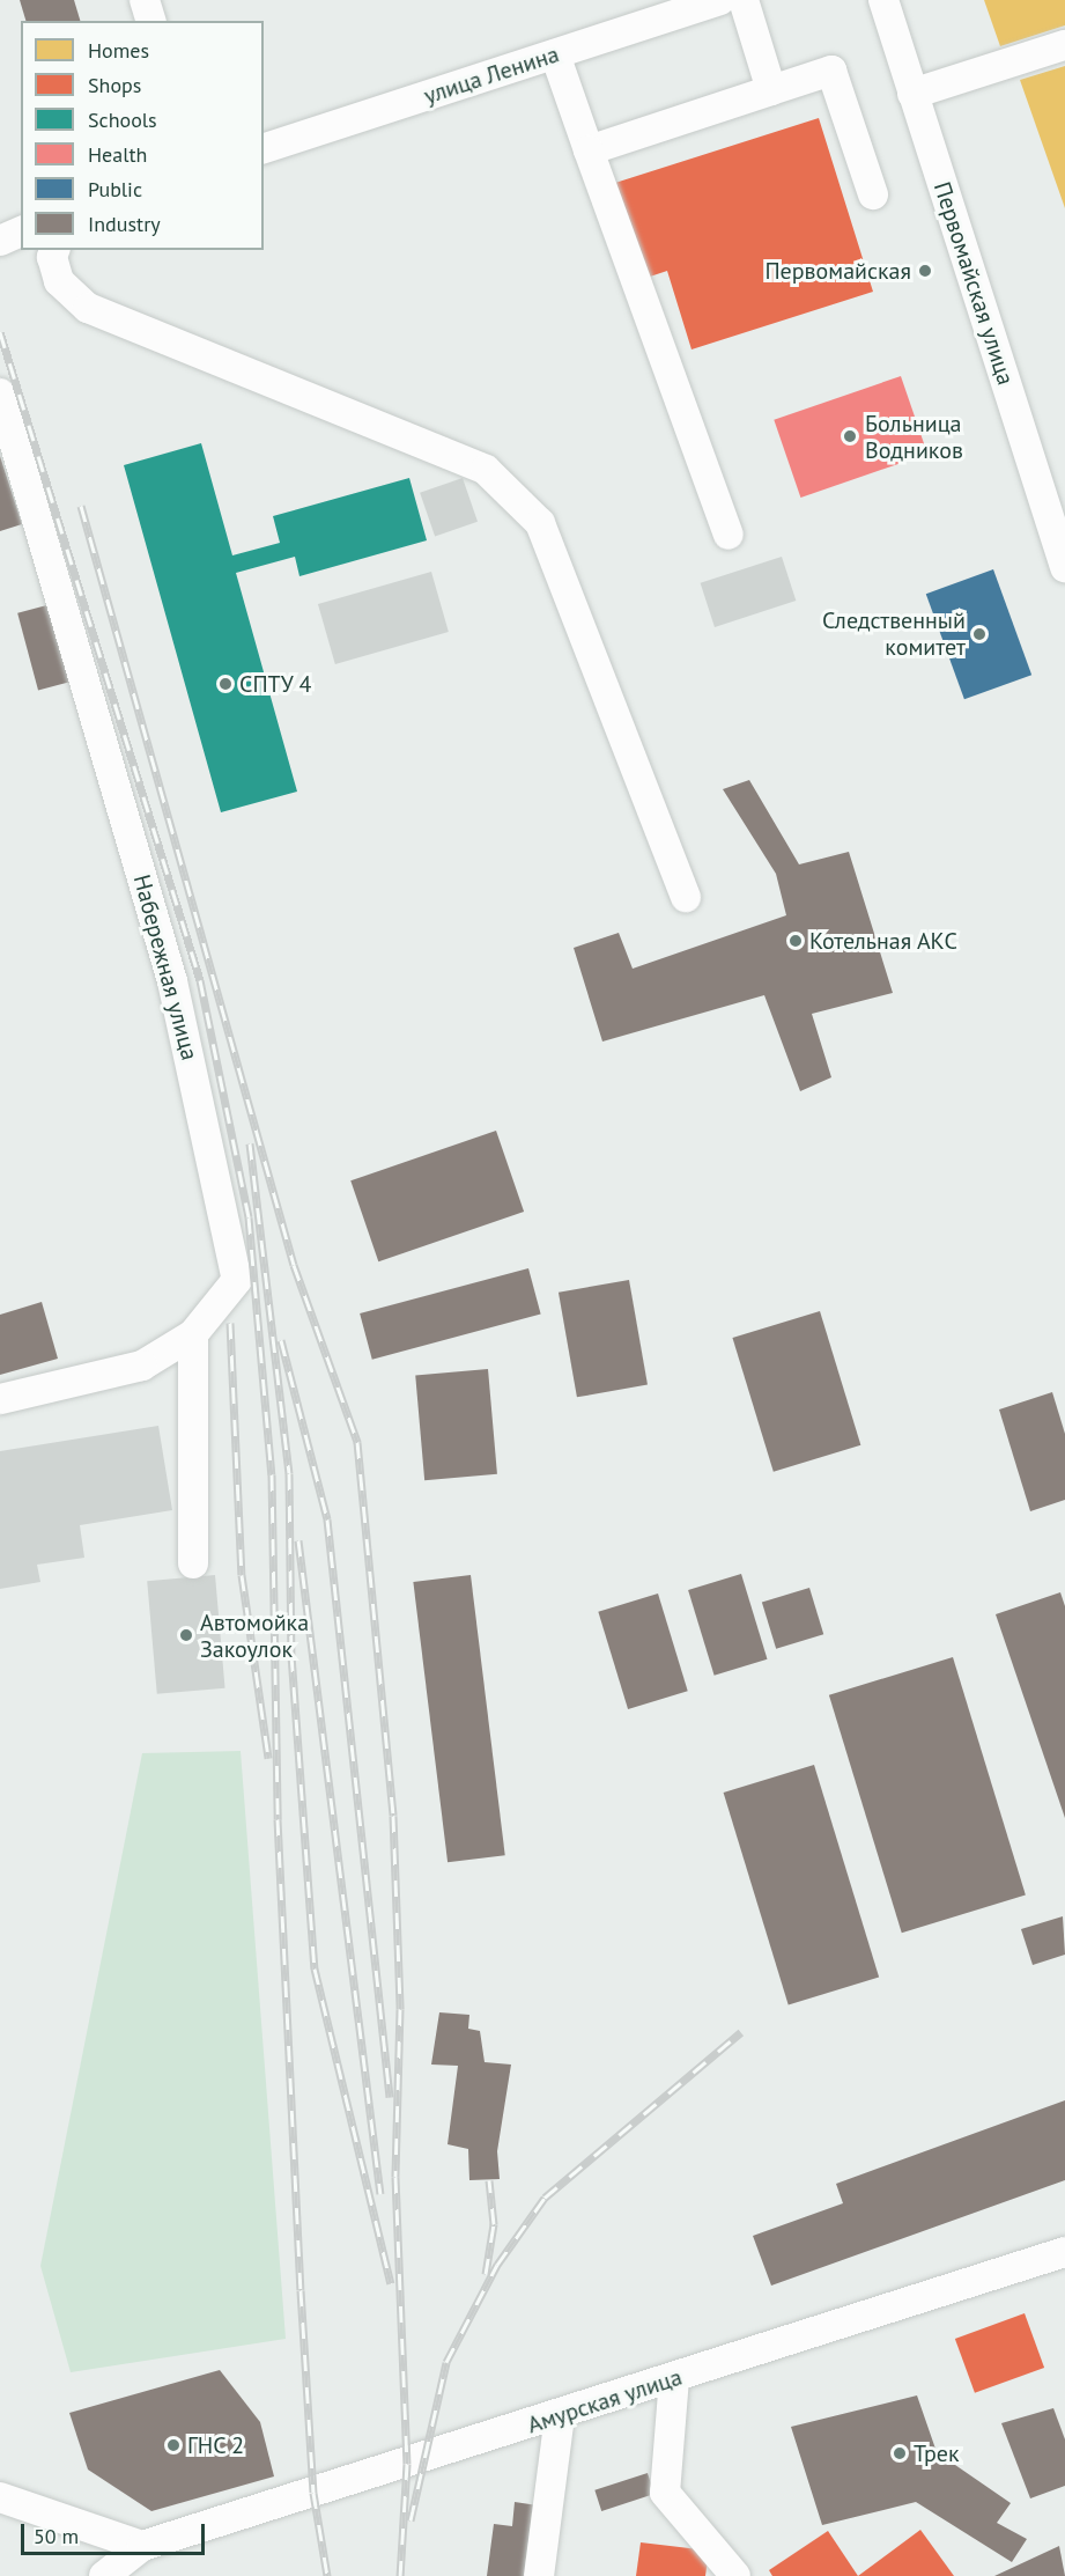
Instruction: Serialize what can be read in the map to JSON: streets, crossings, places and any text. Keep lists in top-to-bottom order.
{
  "streets": {
    "street": [
      "улица Ленина",
      "Первомайская улица",
      "Набережная улица",
      "Амурская улица"
    ]
  },
  "places": [
    "Первомайская",
    "Больница Водников",
    "Следственный комитет",
    "СПТУ 4",
    "Котельная АКС",
    "Автомойка Закоулок",
    "ГНС 2",
    "Трек"
  ],
  "legend": [
    "Homes",
    "Shops",
    "Schools",
    "Health",
    "Public",
    "Industry"
  ],
  "scale_bar": "50 m"
}
